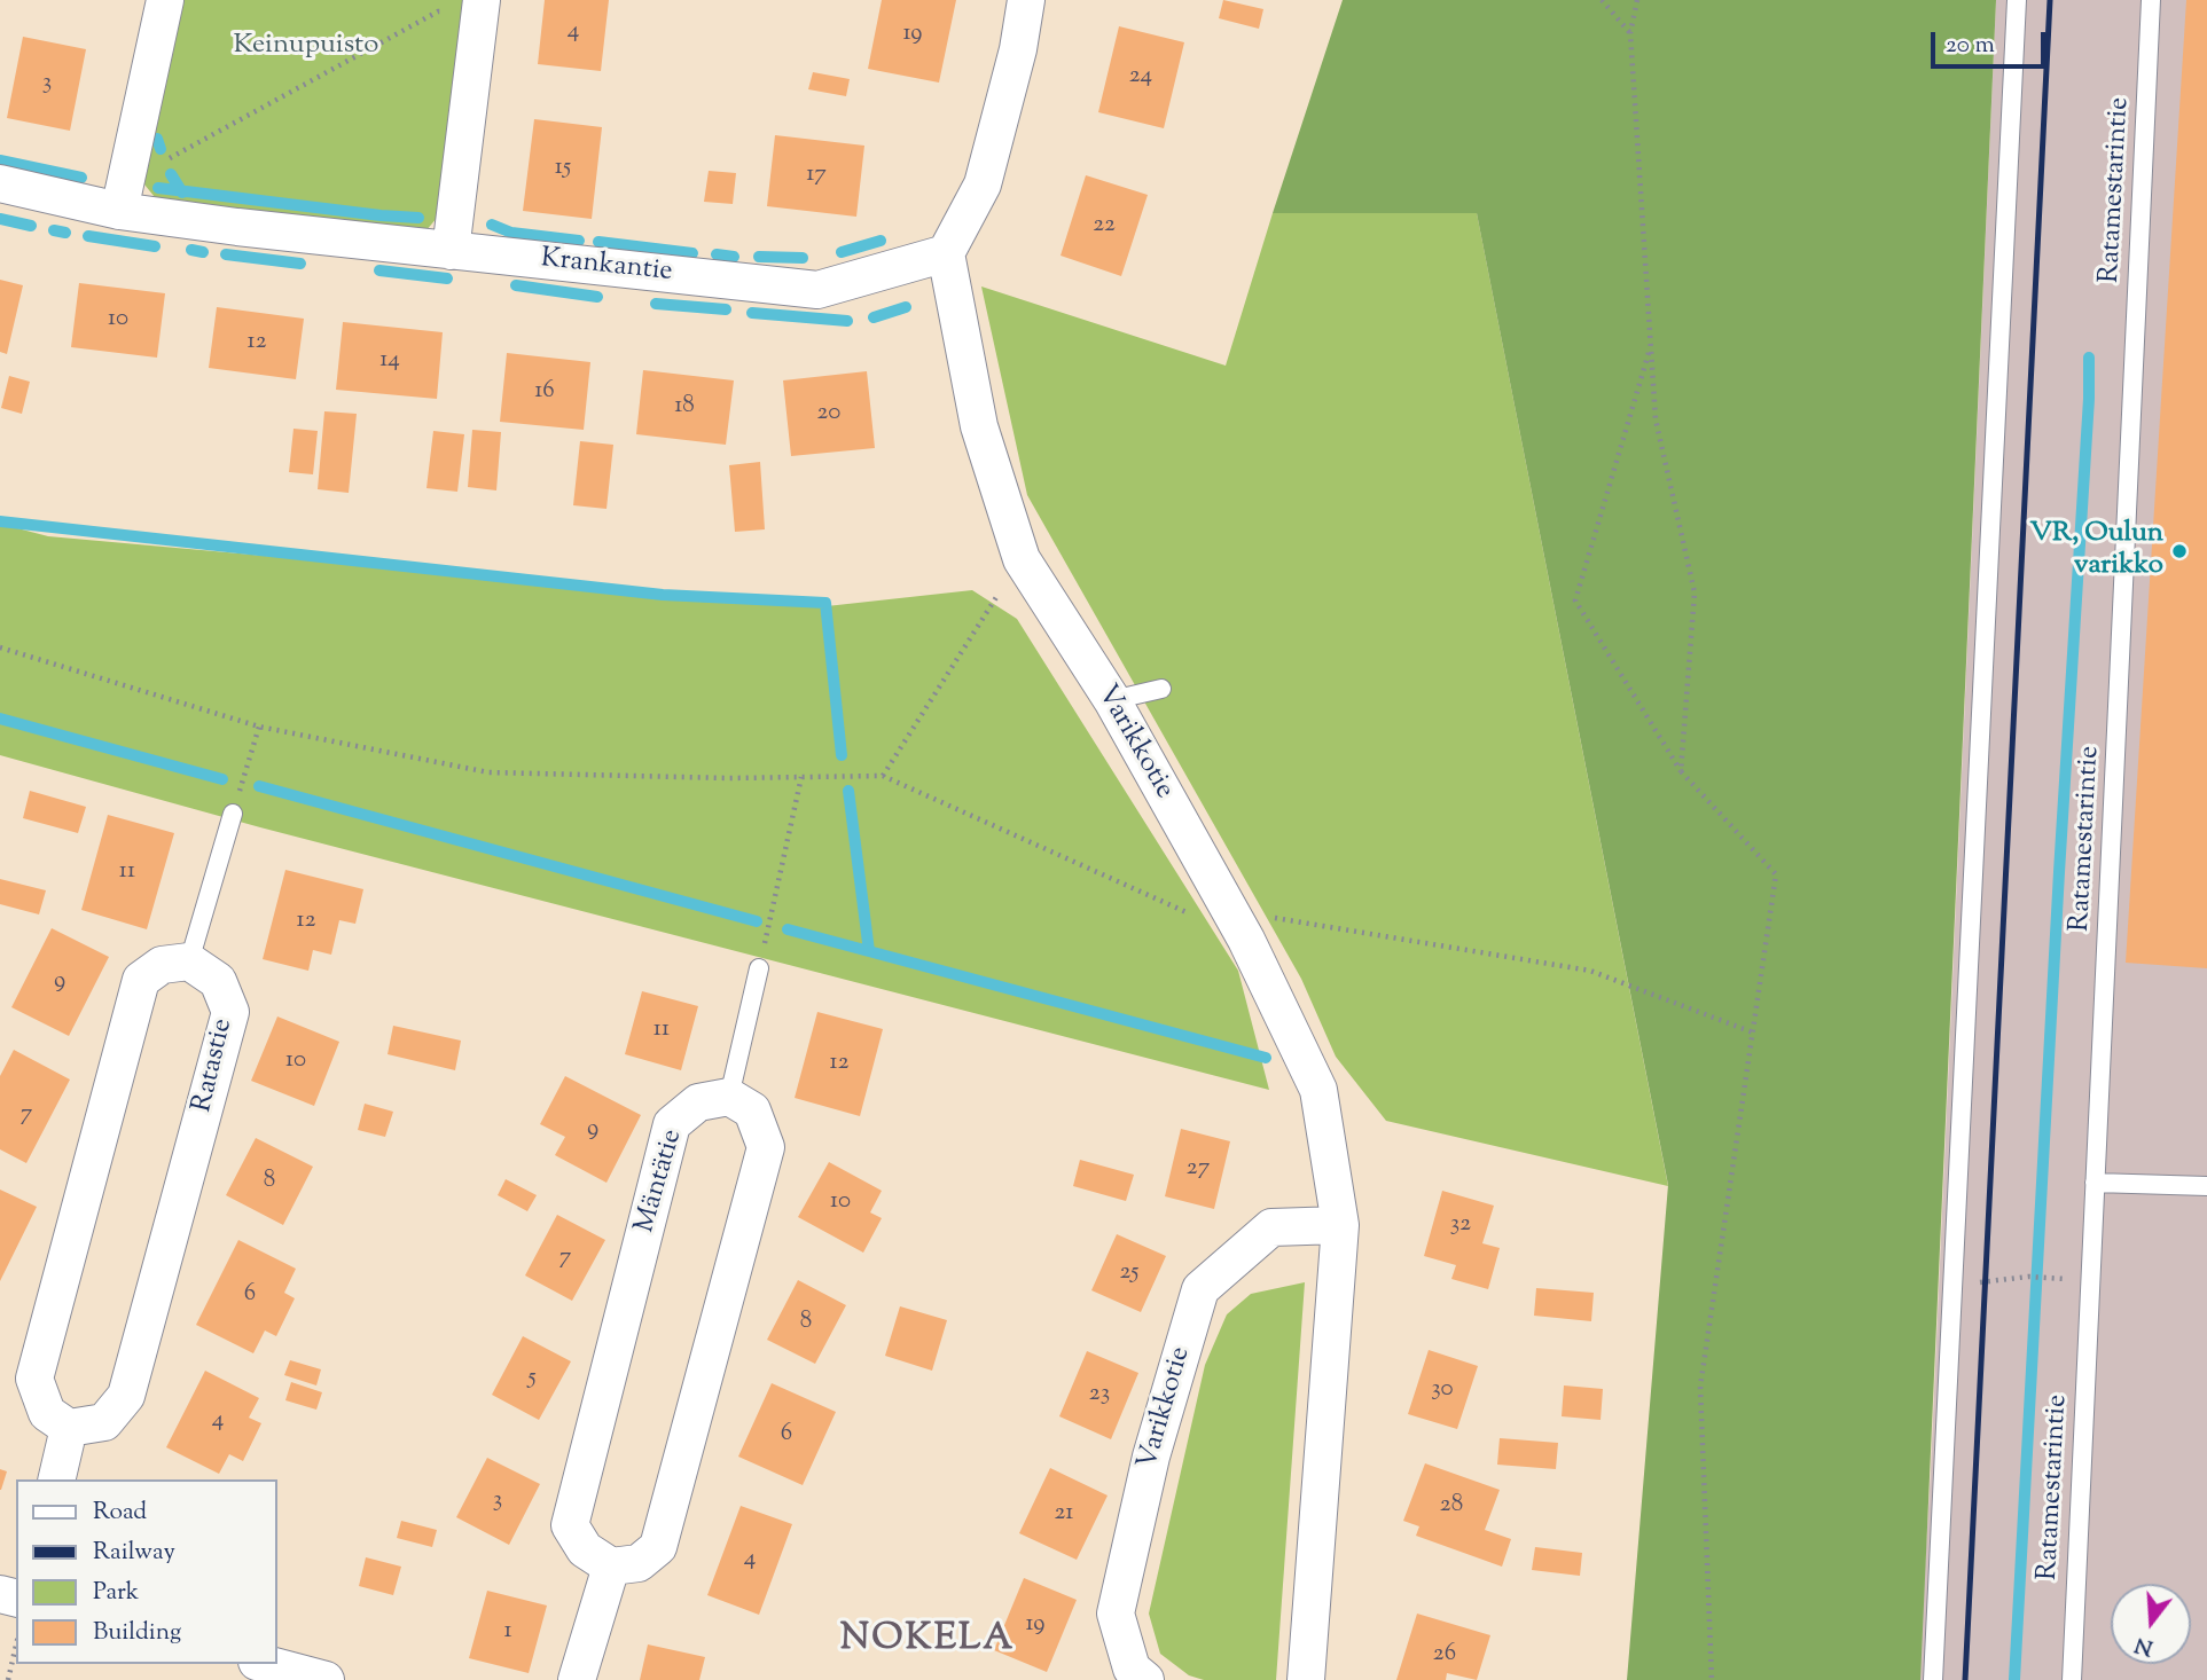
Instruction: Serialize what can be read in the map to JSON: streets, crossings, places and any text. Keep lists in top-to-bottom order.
{
  "streets": {
    "street": [
      "Krankantie",
      "Varikkotie",
      "Ratastie",
      "Mäntätie"
    ],
    "lane": ["Ratamestarintie"]
  },
  "crossings": [
    ["Krankantie", "Varikkotie"]
  ],
  "districts": ["NOKELA"],
  "parks": ["Keinupuisto"],
  "places": ["VR, Oulun varikko"],
  "house_numbers": [
    "4",
    "19",
    "24",
    "3",
    "15",
    "17",
    "22",
    "10",
    "12",
    "14",
    "16",
    "18",
    "20",
    "11",
    "12",
    "9",
    "11",
    "10",
    "12",
    "7",
    "9",
    "27",
    "8",
    "10",
    "32",
    "7",
    "25",
    "6",
    "8",
    "5",
    "30",
    "23",
    "4",
    "6",
    "3",
    "28",
    "21",
    "4",
    "19",
    "1",
    "26"
  ],
  "legend": [
    "Road",
    "Railway",
    "Park",
    "Building"
  ],
  "scale_bar": "20 m",
  "north": "bottom"
}
